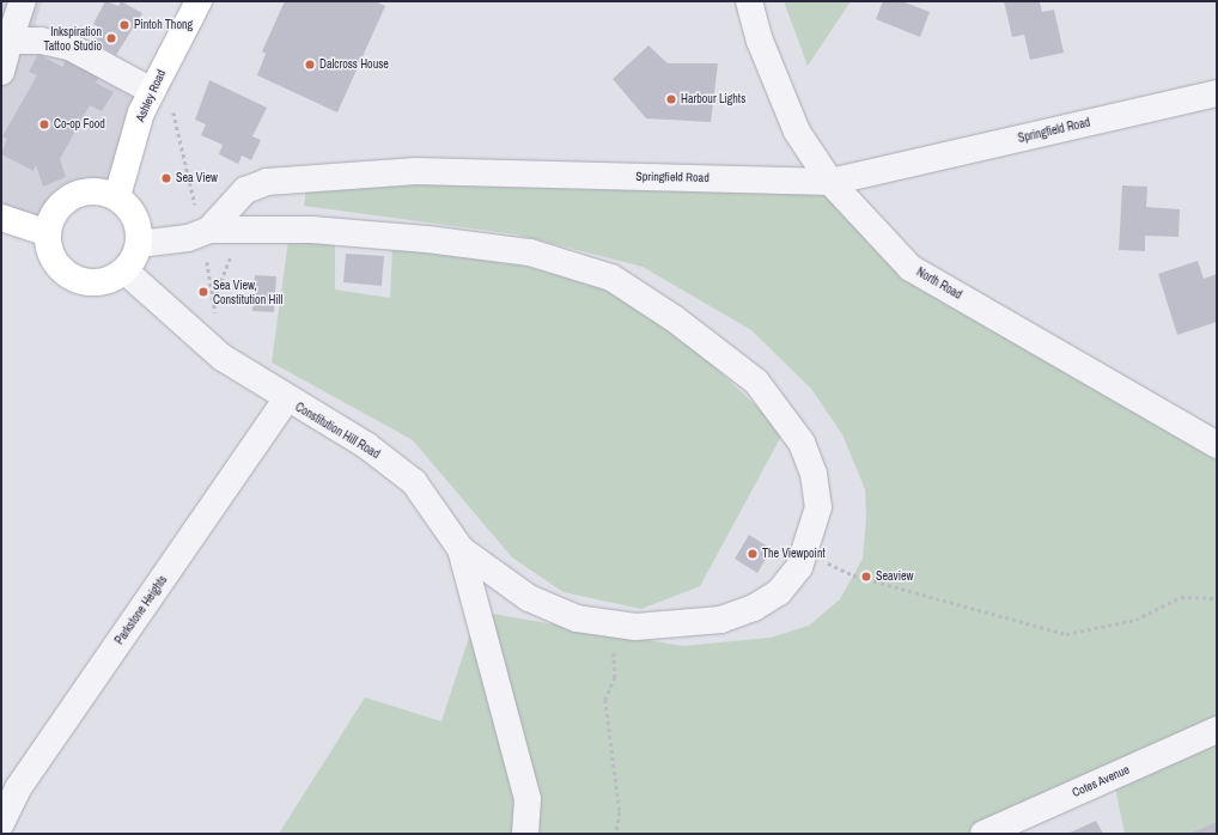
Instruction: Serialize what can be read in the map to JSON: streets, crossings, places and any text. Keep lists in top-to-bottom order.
{
  "streets": {
    "main road": ["Ashley Road"],
    "street": [
      "Springfield Road",
      "North Road",
      "Constitution Hill Road",
      "Parkstone Heights",
      "Cotes Avenue"
    ]
  },
  "crossings": [
    ["Ashley Road", "Constitution Hill Road"],
    ["Springfield Road", "North Road"],
    ["Constitution Hill Road", "Parkstone Heights"]
  ],
  "places": [
    "Pintoh Thong",
    "Inkspiration Tattoo Studio",
    "Dalcross House",
    "Harbour Lights",
    "Co-op Food",
    "Sea View",
    "Sea View, Constitution Hill",
    "The Viewpoint",
    "Seaview"
  ]
}
